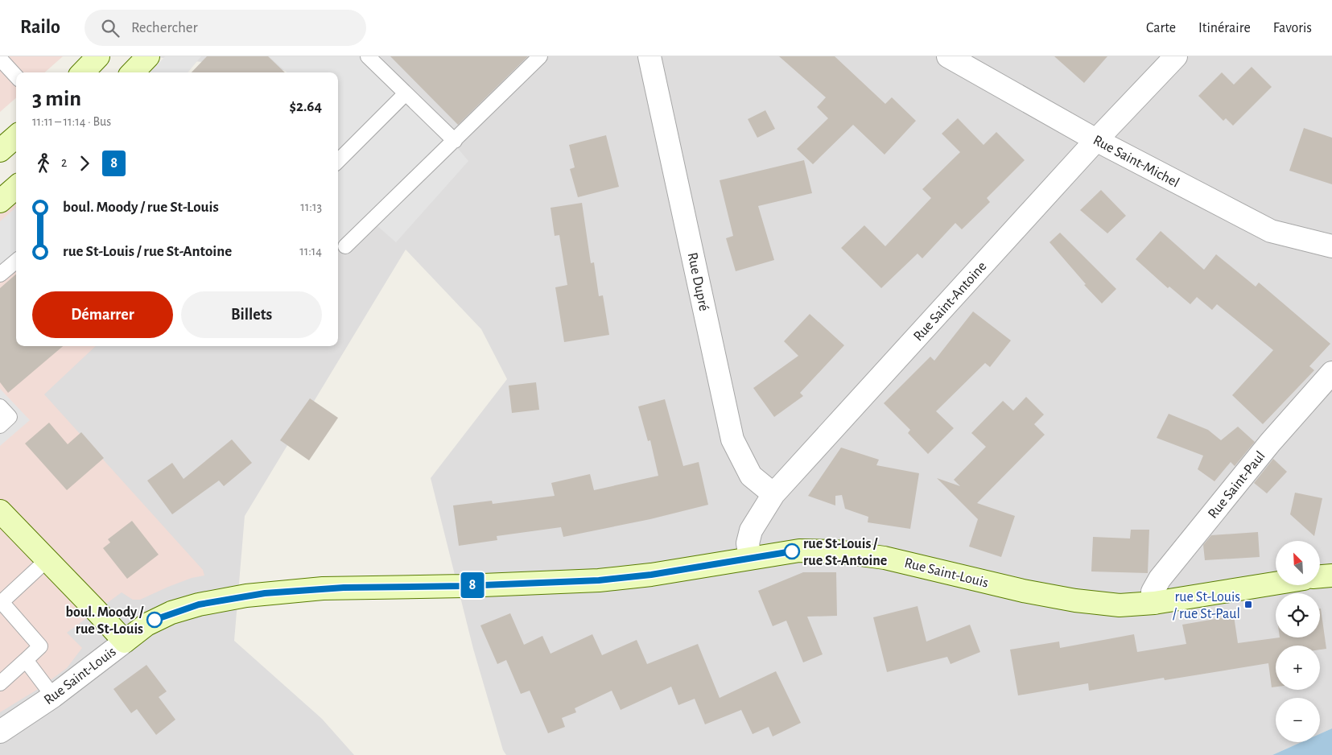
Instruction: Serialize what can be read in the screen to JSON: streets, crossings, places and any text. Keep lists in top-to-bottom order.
{
  "streets": {
    "main road": ["Rue Saint-Louis"],
    "street": [
      "Rue Saint-Michel",
      "Rue Dupré",
      "Rue Saint-Antoine",
      "Rue Saint-Paul"
    ]
  },
  "crossings": [
    ["Rue Saint-Michel", "Rue Saint-Antoine"],
    ["Rue Dupré", "Rue Saint-Antoine"],
    ["Rue Saint-Antoine", "Rue Saint-Louis"],
    ["Rue Saint-Paul", "Rue Saint-Louis"]
  ],
  "places": {
    "other": ["rue St-Louis / rue St-Antoine", "boul. Moody / rue St-Louis"],
    "transit": ["rue St-Louis / rue St-Paul"]
  },
  "lines": ["bus line 8"],
  "north": "top left",
  "page": {
    "header": "Railo",
    "search": "Rechercher",
    "nav": ["Carte", "Itinéraire", "Favoris"],
    "on_map": "8",
    "heading": ["3 min", "11:11 – 11:14 · Bus", "$2.64"],
    "legs": ["2", "8"],
    "list": [
      {
        "name": "boul. Moody / rue St-Louis",
        "value": "11:13"
      },
      {
        "name": "rue St-Louis / rue St-Antoine",
        "value": "11:14"
      }
    ],
    "buttons": ["Démarrer", "Billets"],
    "map_buttons": ["+", "−"]
  }
}
